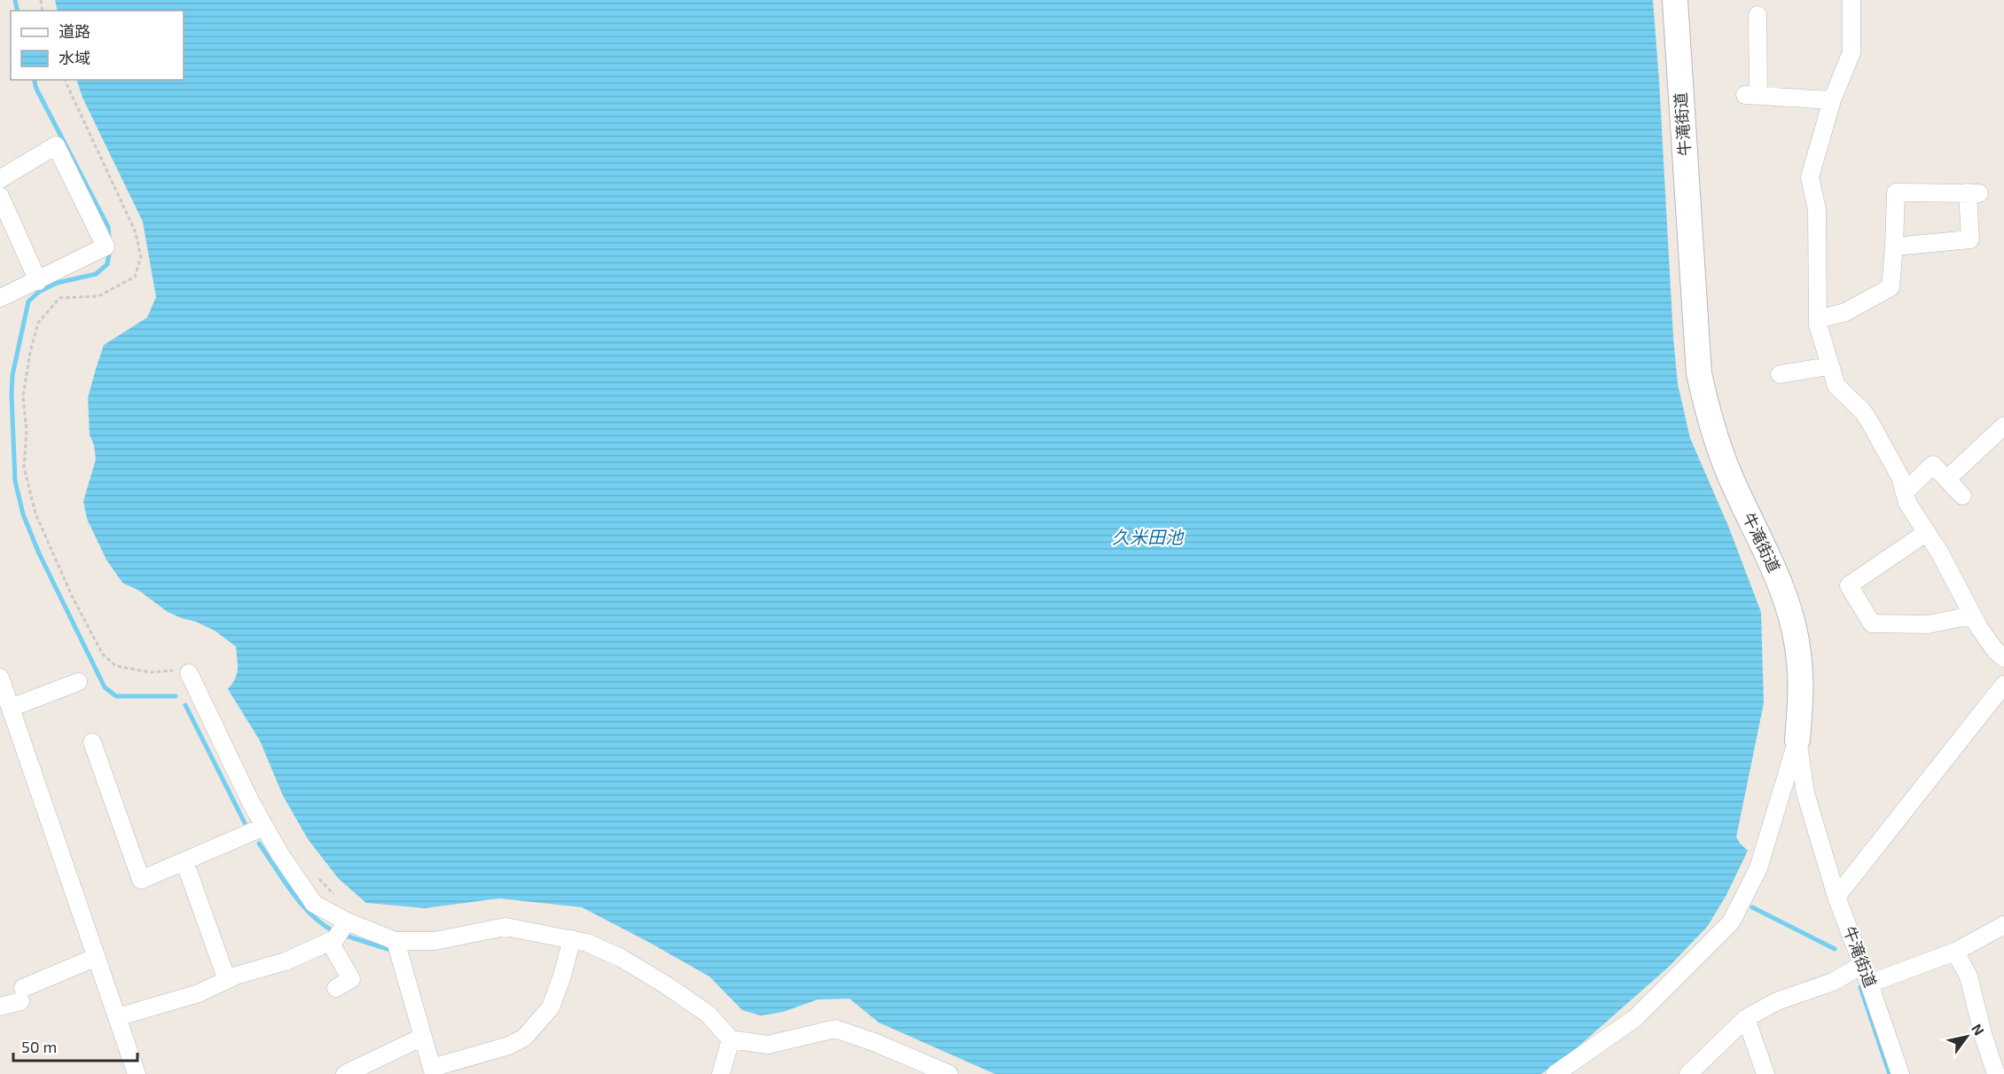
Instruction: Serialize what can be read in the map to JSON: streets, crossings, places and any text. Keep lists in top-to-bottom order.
{
  "streets": {
    "street": ["牛滝街道"]
  },
  "water": ["久米田池"],
  "legend": ["道路", "水域"],
  "scale_bar": "50 m",
  "north": "top right"
}
